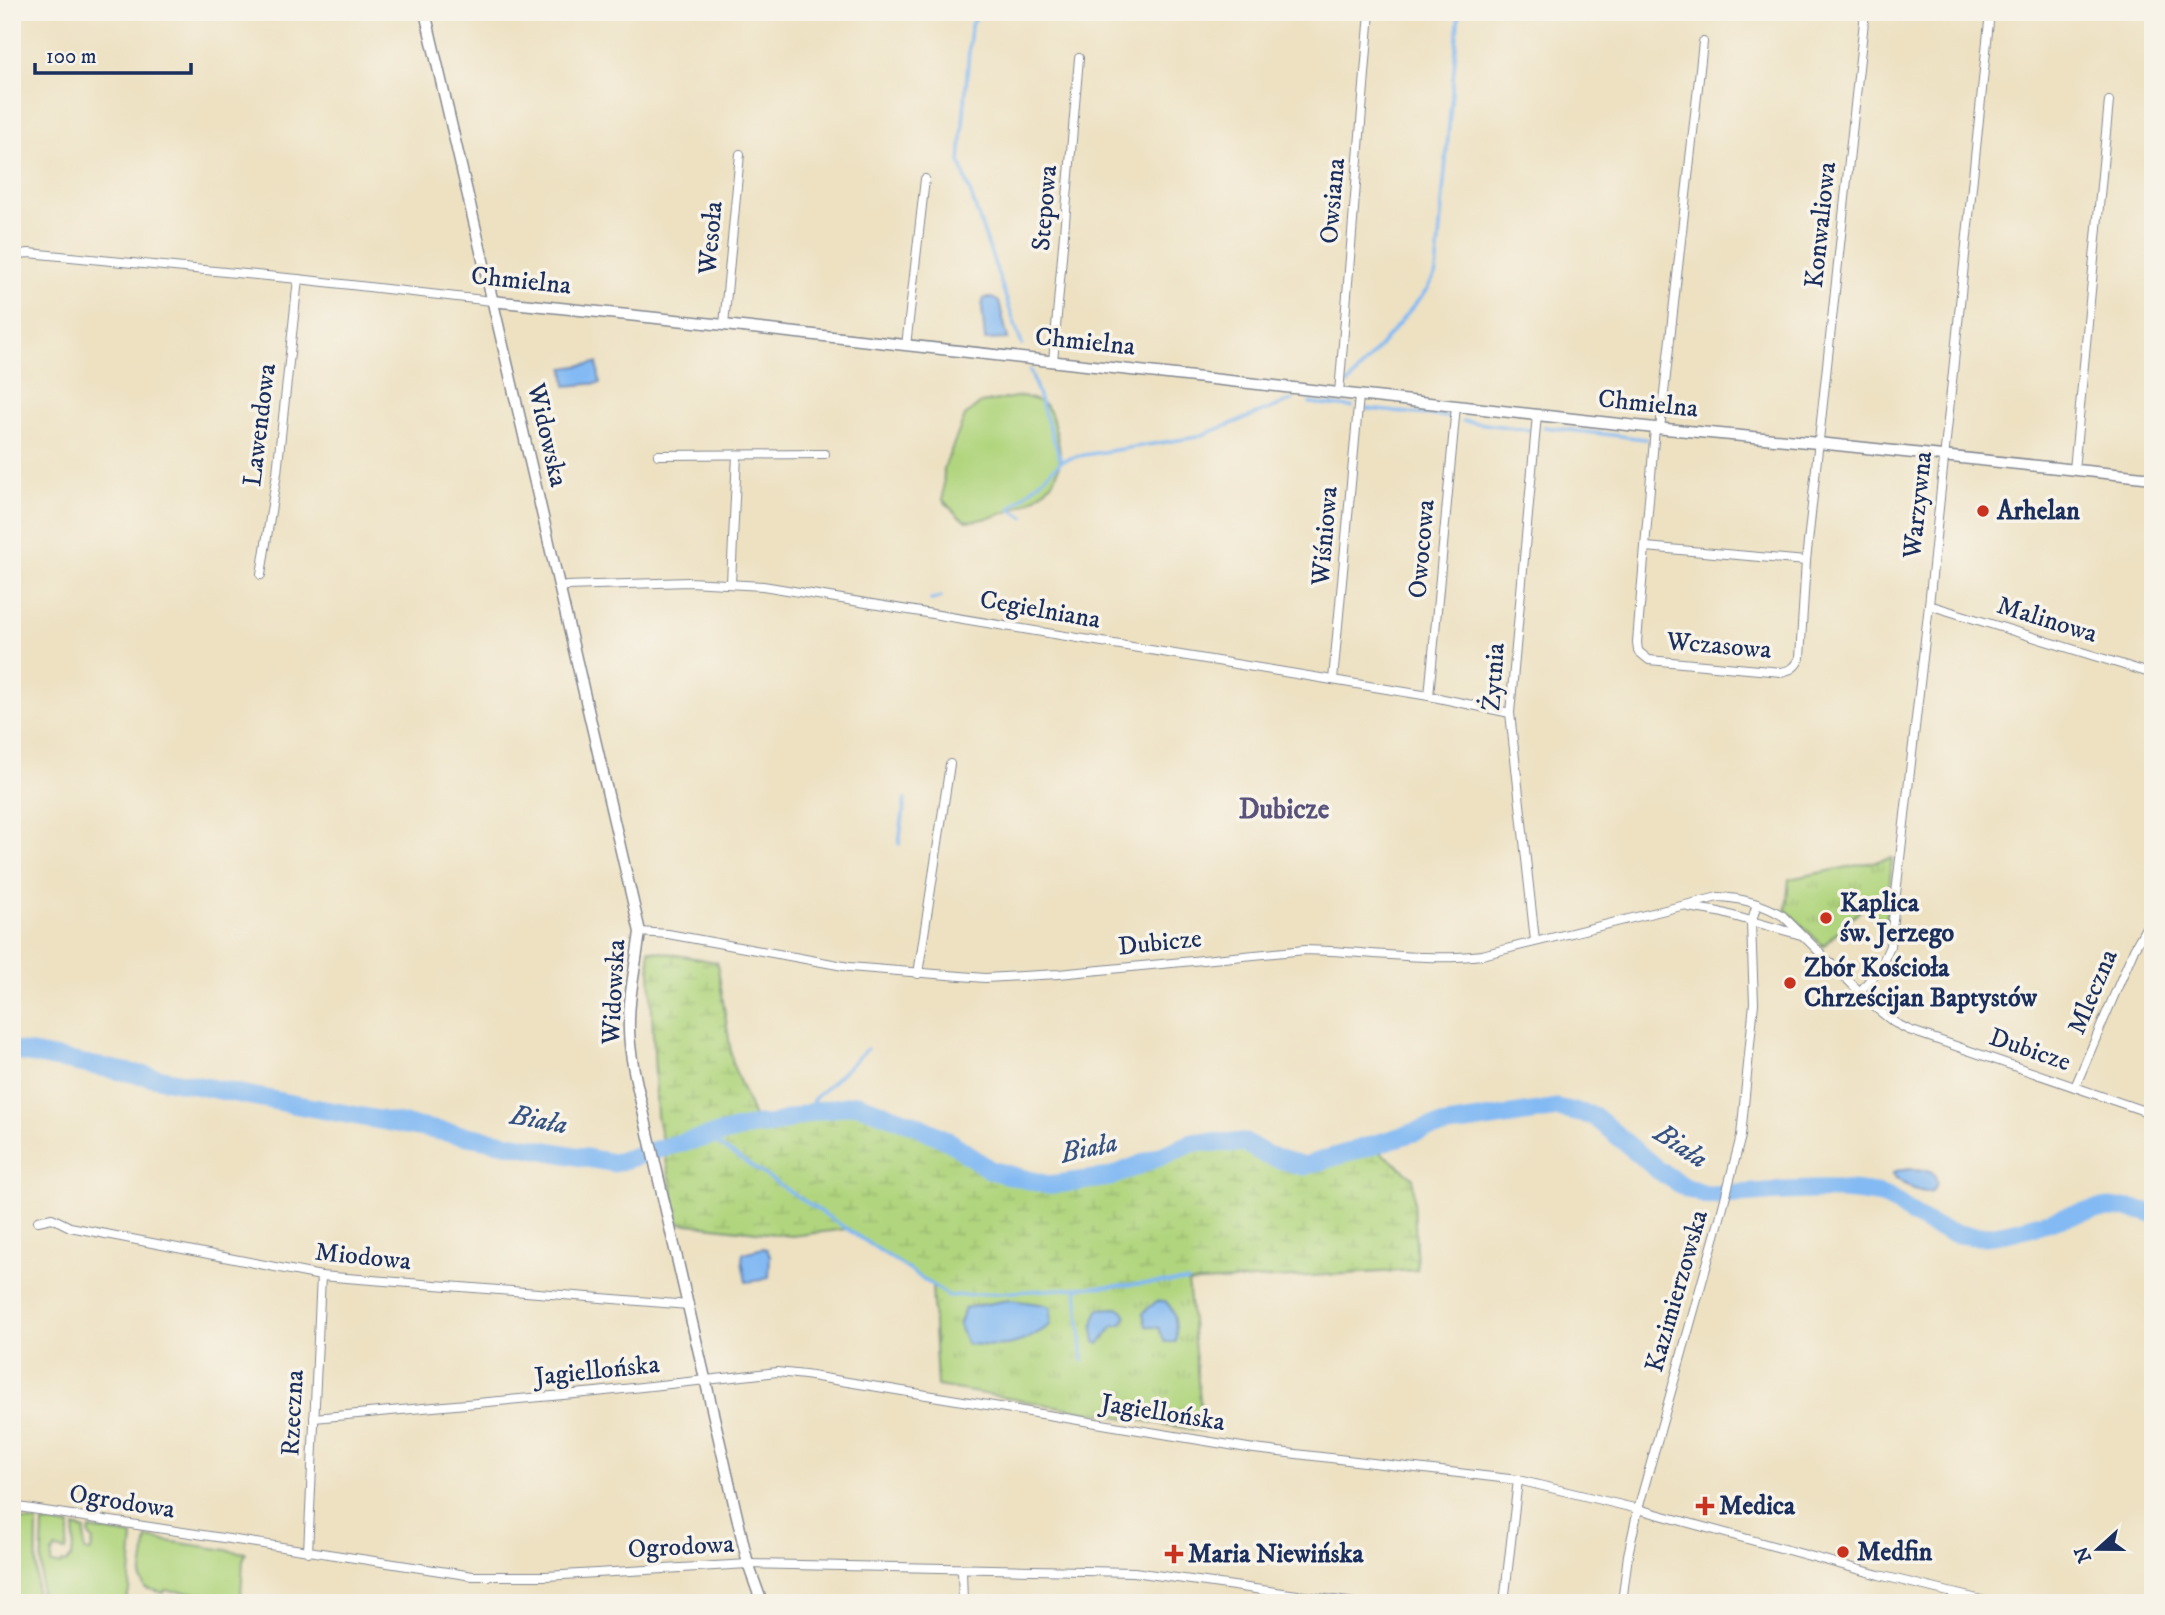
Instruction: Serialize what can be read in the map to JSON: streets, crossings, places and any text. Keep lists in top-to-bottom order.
{
  "streets": {
    "street": [
      "Owsiana",
      "Stepowa",
      "Konwaliowa",
      "Wesoła",
      "Chmielna",
      "Lawendowa",
      "Widowska",
      "Warzywna",
      "Wiśniowa",
      "Owocowa",
      "Cegielniana",
      "Malinowa",
      "Wczasowa",
      "Żytnia",
      "Dubicze",
      "Mleczna",
      "Miodowa",
      "Kazimierzowska",
      "Jagiellońska",
      "Rzeczna",
      "Ogrodowa"
    ]
  },
  "crossings": [
    ["Owsiana", "Chmielna"],
    ["Stepowa", "Chmielna"],
    ["Konwaliowa", "Chmielna"],
    ["Konwaliowa", "Wczasowa"],
    ["Wesoła", "Chmielna"],
    ["Chmielna", "Lawendowa"],
    ["Chmielna", "Widowska"],
    ["Chmielna", "Warzywna"],
    ["Chmielna", "Wiśniowa"],
    ["Chmielna", "Owocowa"],
    ["Chmielna", "Wczasowa"],
    ["Chmielna", "Żytnia"],
    ["Widowska", "Cegielniana"],
    ["Widowska", "Dubicze"],
    ["Widowska", "Miodowa"],
    ["Widowska", "Jagiellońska"],
    ["Widowska", "Ogrodowa"],
    ["Warzywna", "Malinowa"],
    ["Warzywna", "Dubicze"],
    ["Wiśniowa", "Cegielniana"],
    ["Owocowa", "Cegielniana"],
    ["Cegielniana", "Żytnia"],
    ["Żytnia", "Dubicze"],
    ["Dubicze", "Mleczna"],
    ["Dubicze", "Kazimierzowska"],
    ["Miodowa", "Rzeczna"],
    ["Kazimierzowska", "Jagiellońska"],
    ["Jagiellońska", "Rzeczna"],
    ["Rzeczna", "Ogrodowa"]
  ],
  "districts": ["Dubicze"],
  "water": ["Biała"],
  "places": {
    "other": [
      "Arhelan",
      "Kaplica św. Jerzego",
      "Zbór Kościoła Chrześcijan Baptystów",
      "Medfin"
    ],
    "health": ["Medica", "Maria Niewińska"]
  },
  "scale_bar": "100 m",
  "north": "left"
}
